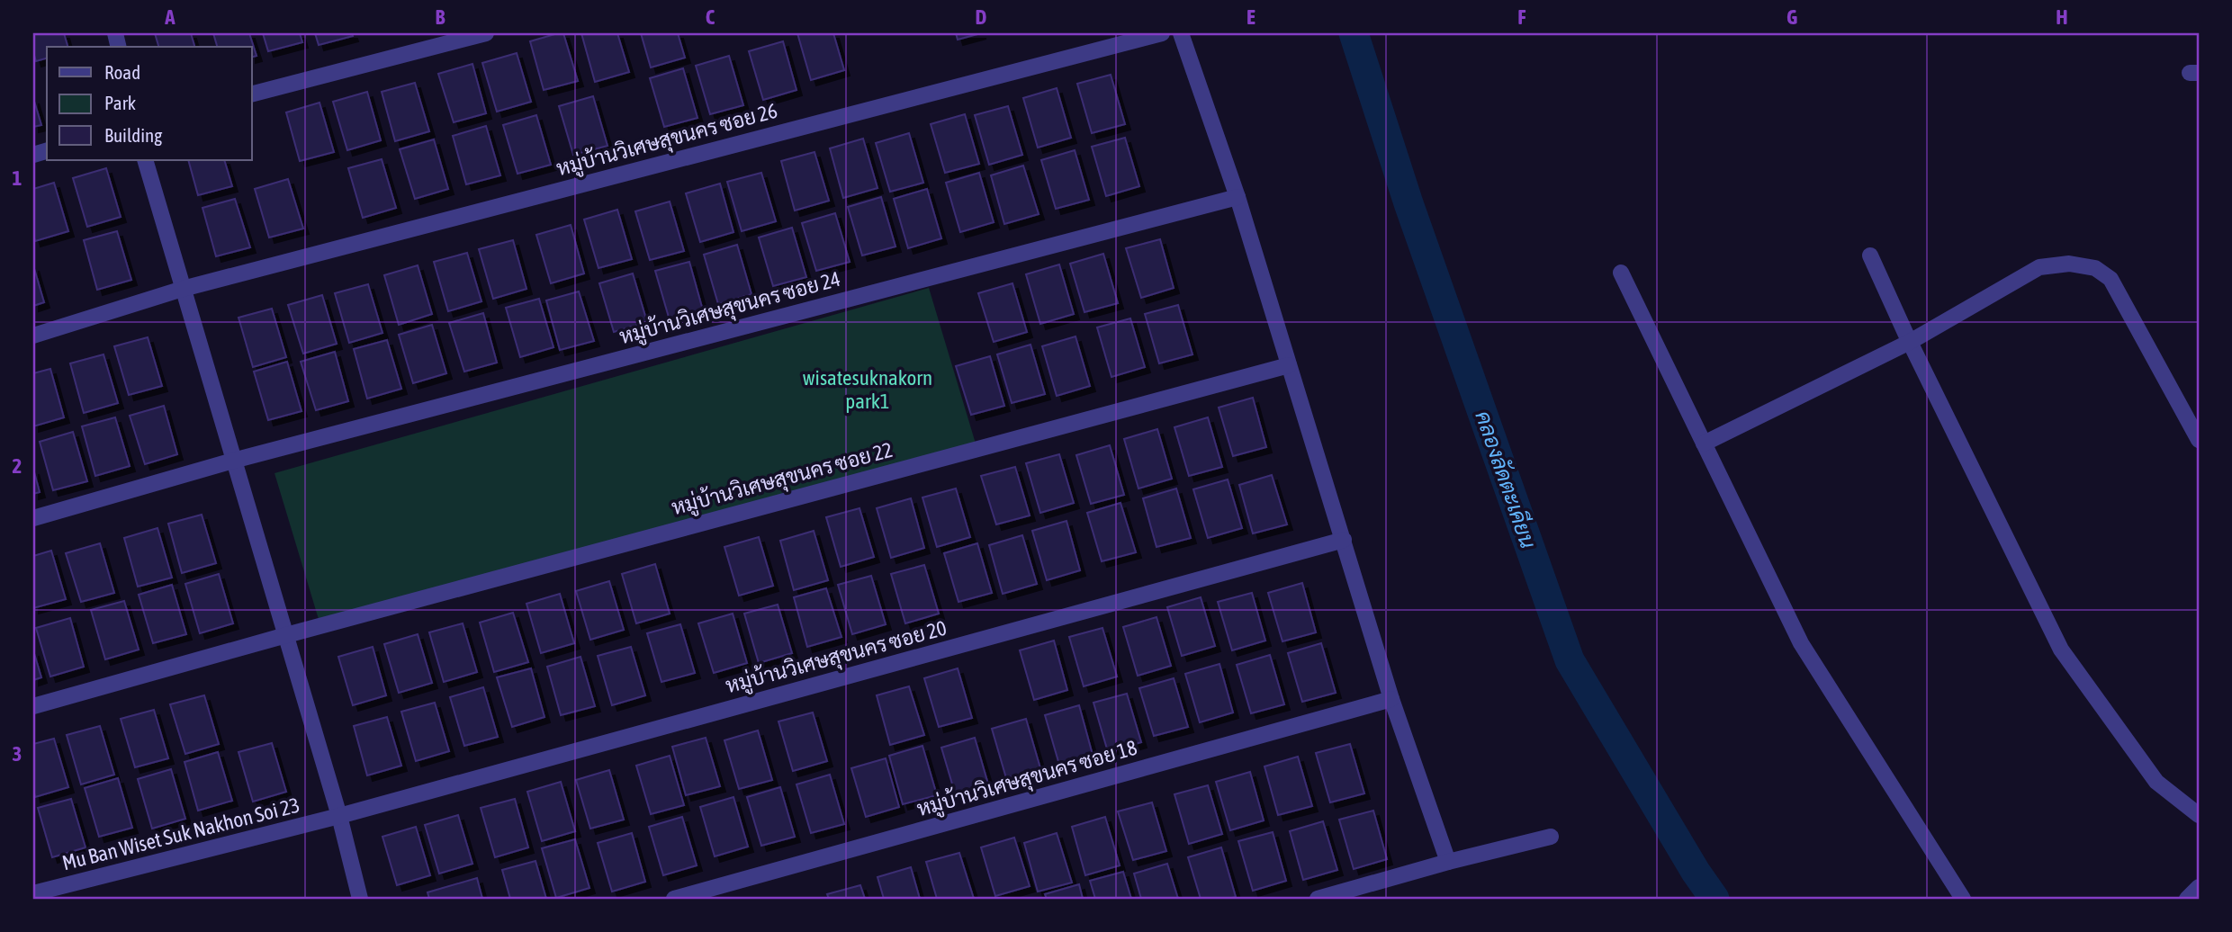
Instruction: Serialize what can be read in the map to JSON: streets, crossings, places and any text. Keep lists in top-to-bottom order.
{
  "streets": {
    "street": [
      "หมู่บ้านวิเศษสุขนคร ซอย 26",
      "หมู่บ้านวิเศษสุขนคร ซอย 24",
      "หมู่บ้านวิเศษสุขนคร ซอย 22",
      "หมู่บ้านวิเศษสุขนคร ซอย 20",
      "หมู่บ้านวิเศษสุขนคร ซอย 18",
      "Mu Ban Wiset Suk Nakhon Soi 23"
    ]
  },
  "crossings": [
    ["หมู่บ้านวิเศษสุขนคร ซอย 20", "Mu Ban Wiset Suk Nakhon Soi 23"]
  ],
  "water": ["คลองลัดตะเคียน"],
  "parks": ["wisatesuknakorn park1"],
  "legend": ["Road", "Park", "Building"],
  "grid": {
    "columns": [
      "A",
      "B",
      "C",
      "D",
      "E",
      "F",
      "G",
      "H"
    ],
    "rows": ["1", "2", "3"]
  }
}
